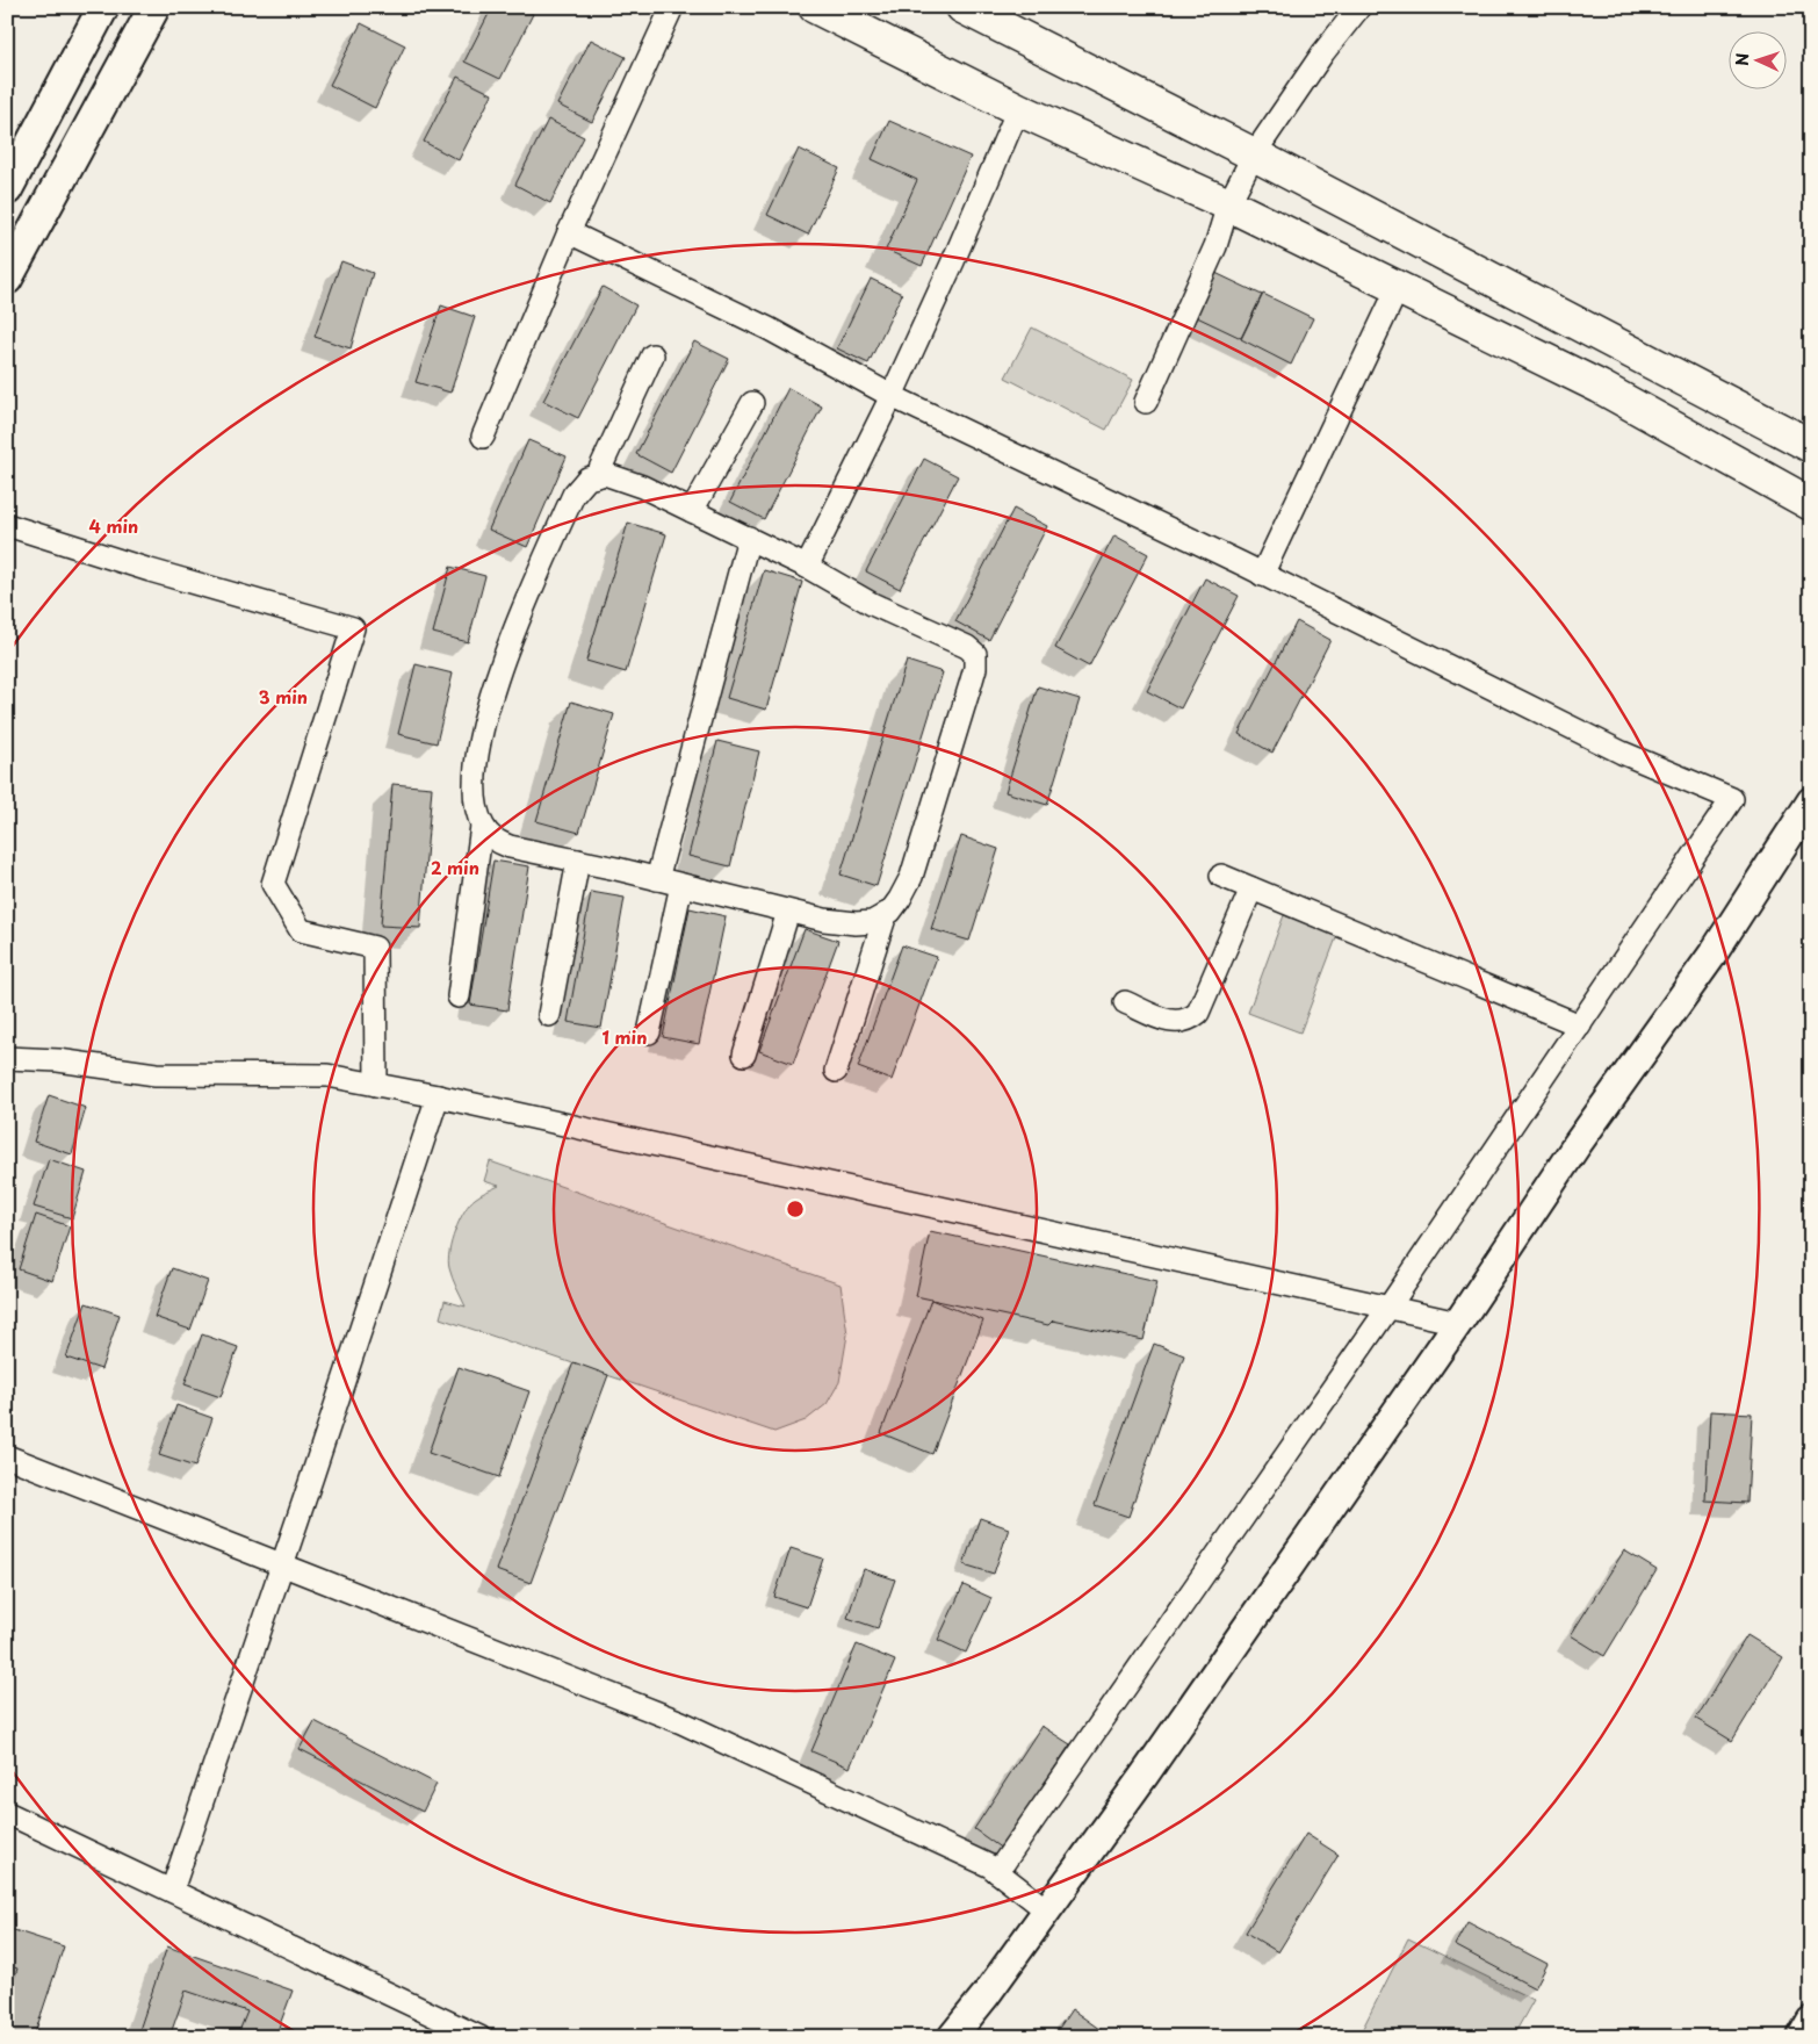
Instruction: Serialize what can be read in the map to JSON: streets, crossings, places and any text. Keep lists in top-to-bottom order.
{
  "north": "left",
  "rings": [
    "4 min",
    "3 min",
    "2 min",
    "1 min"
  ]
}
